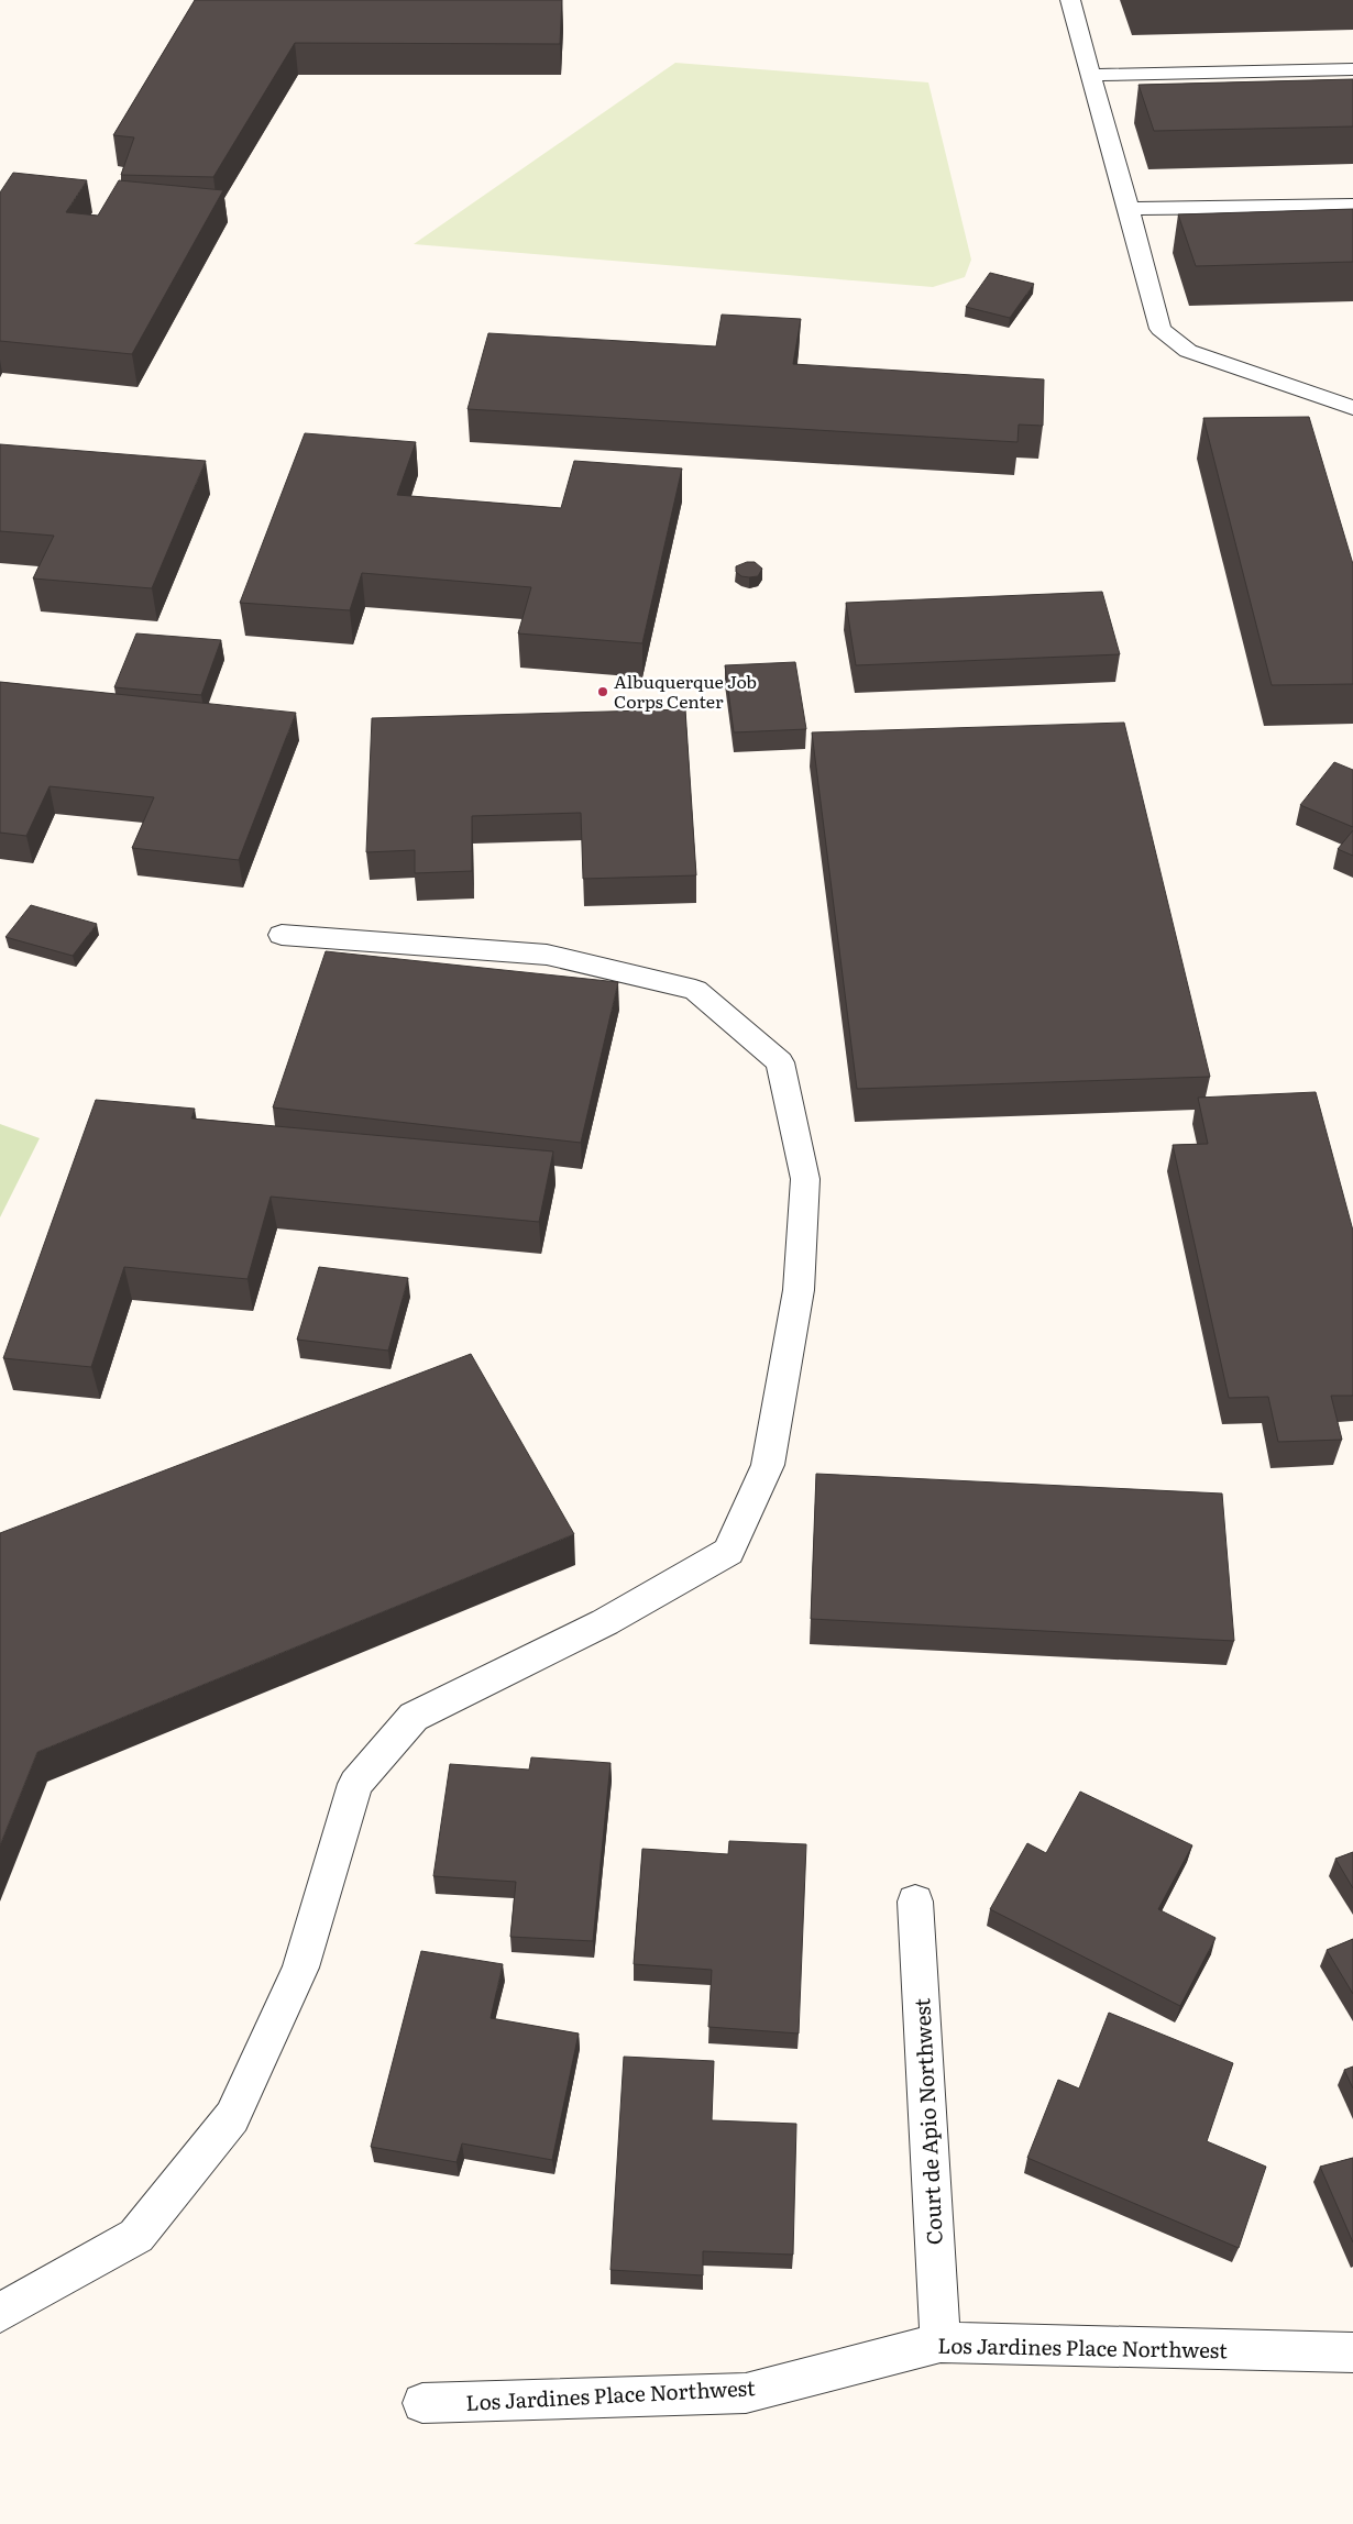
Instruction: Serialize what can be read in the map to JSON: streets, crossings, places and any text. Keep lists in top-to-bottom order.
{
  "streets": {
    "street": ["Court de Apio Northwest", "Los Jardines Place Northwest"]
  },
  "crossings": [
    ["Court de Apio Northwest", "Los Jardines Place Northwest"]
  ],
  "places": ["Albuquerque Job Corps Center"]
}
